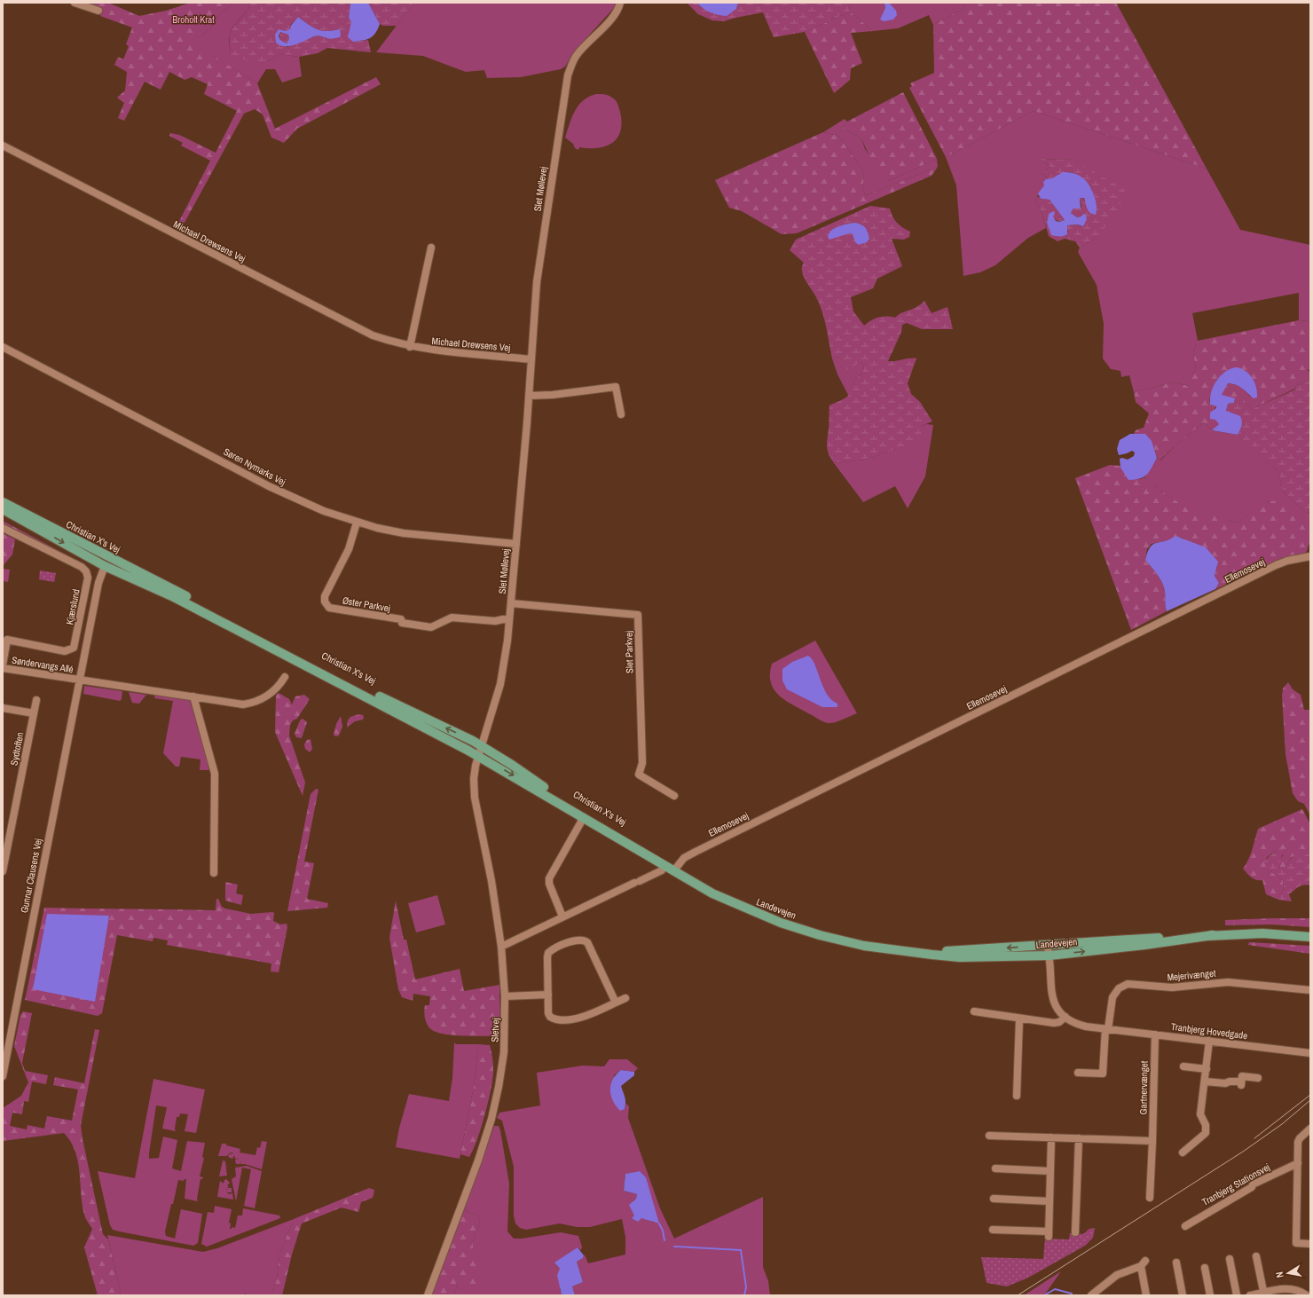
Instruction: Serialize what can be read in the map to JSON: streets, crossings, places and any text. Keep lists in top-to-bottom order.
{
  "streets": {
    "main road": ["Christian X's Vej", "Landevejen"],
    "street": [
      "Slet Møllevej",
      "Michael Drewsens Vej",
      "Søren Nymarks Vej",
      "Ellemosevej",
      "Øster Parkvej",
      "Kjærslund",
      "Slet Parkvej",
      "Søndervangs Allé",
      "Sydtoften",
      "Gunnar Clausens Vej",
      "Mejerivænget",
      "Sletvej",
      "Tranbjerg Hovedgade",
      "Gartnervænget",
      "Tranbjerg Stationsvej"
    ]
  },
  "crossings": [
    ["Slet Møllevej", "Michael Drewsens Vej"],
    ["Slet Møllevej", "Søren Nymarks Vej"],
    ["Slet Møllevej", "Christian X's Vej"],
    ["Slet Møllevej", "Øster Parkvej"],
    ["Slet Møllevej", "Slet Parkvej"],
    ["Slet Møllevej", "Sletvej"],
    ["Søren Nymarks Vej", "Øster Parkvej"],
    ["Christian X's Vej", "Ellemosevej"],
    ["Christian X's Vej", "Gunnar Clausens Vej"],
    ["Christian X's Vej", "Landevejen"],
    ["Christian X's Vej", "Sletvej"],
    ["Ellemosevej", "Landevejen"],
    ["Søndervangs Allé", "Gunnar Clausens Vej"],
    ["Landevejen", "Tranbjerg Hovedgade"],
    ["Mejerivænget", "Tranbjerg Hovedgade"],
    ["Tranbjerg Hovedgade", "Gartnervænget"]
  ],
  "parks": ["Broholt Krat"],
  "north": "left"
}
